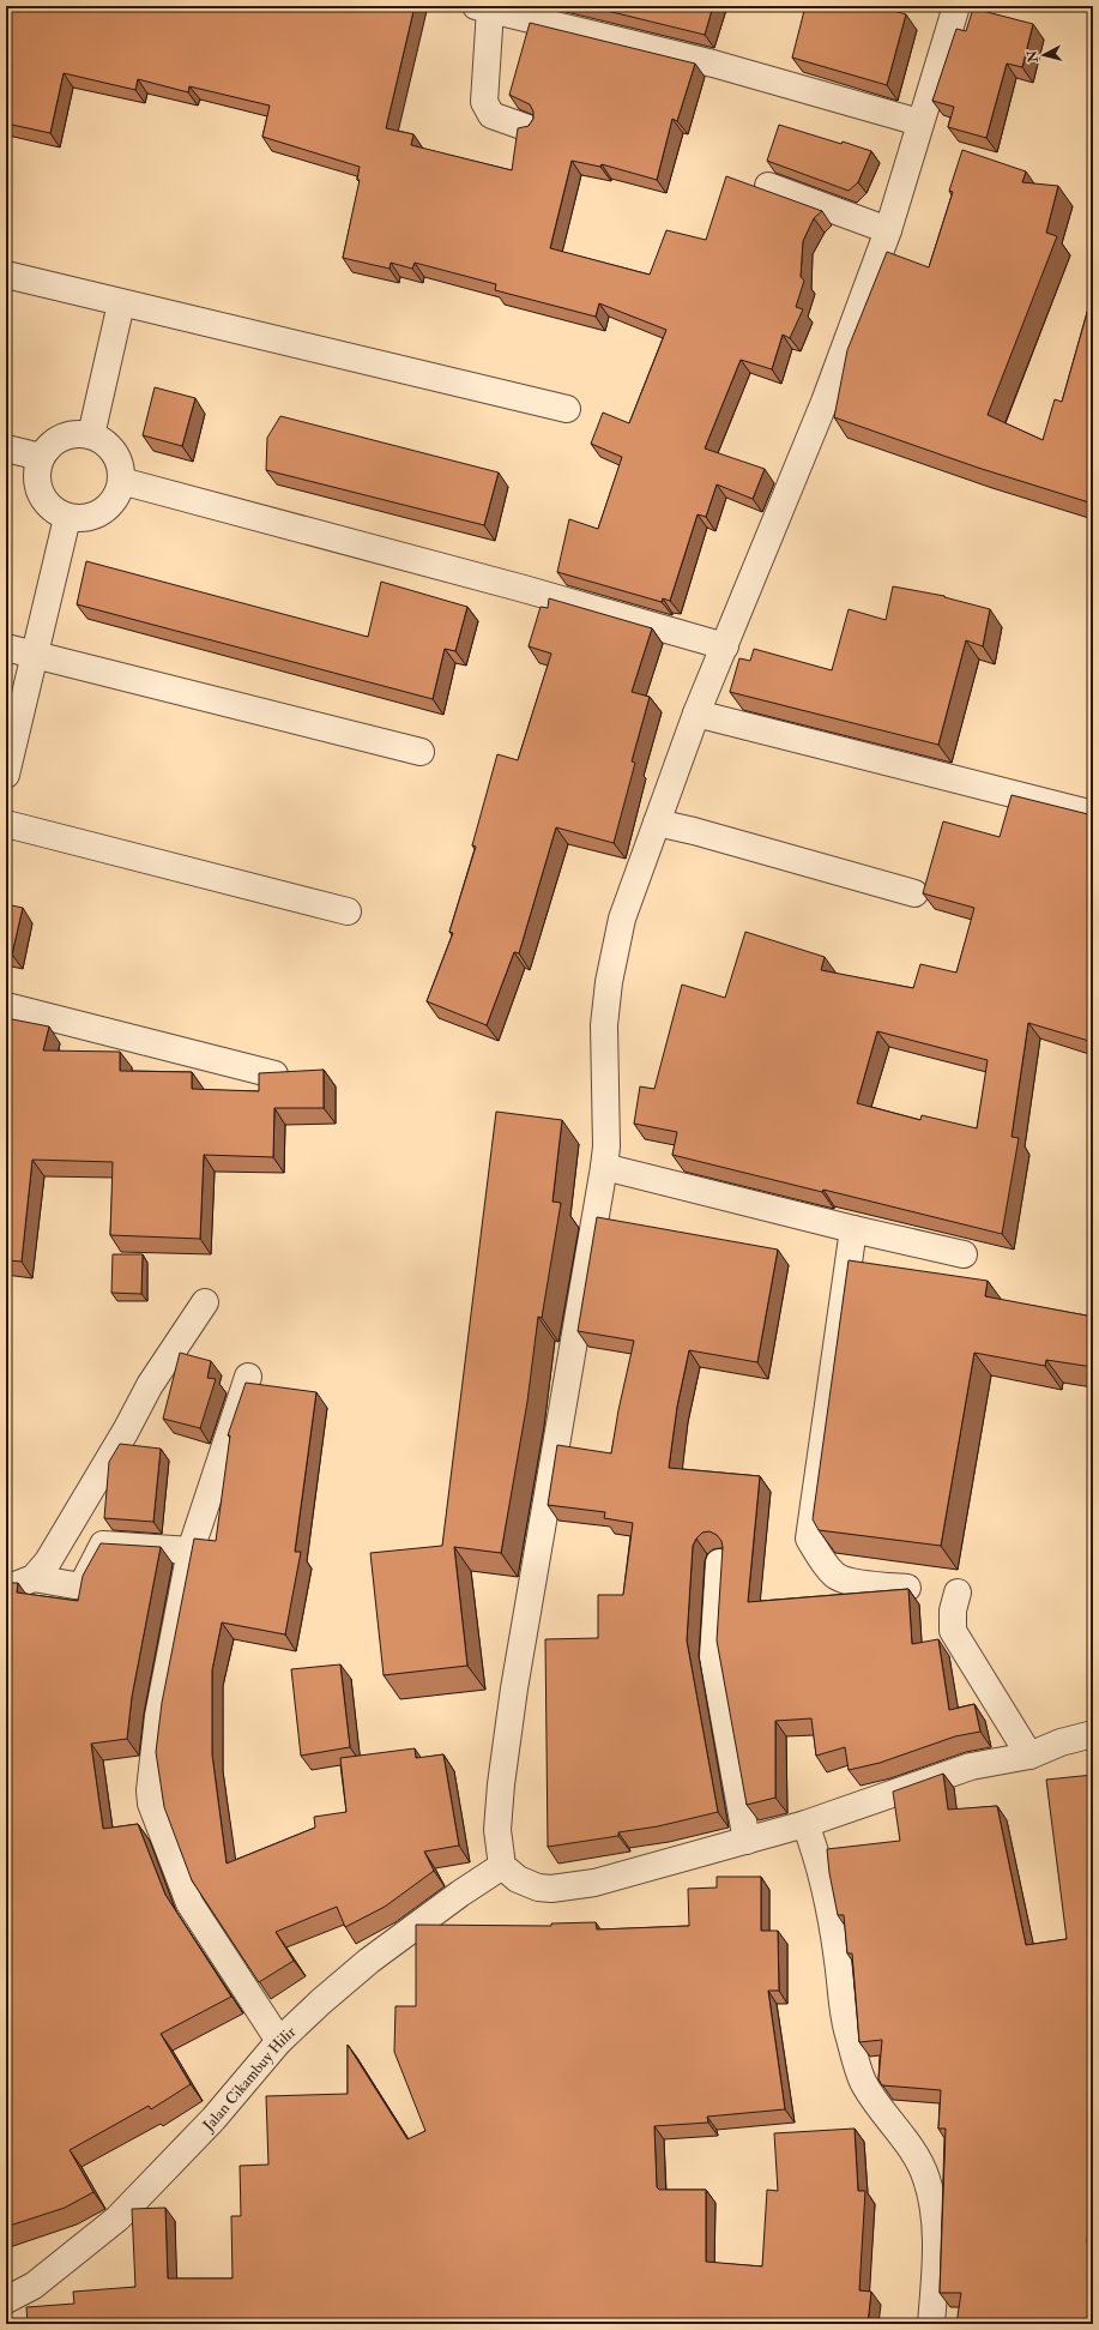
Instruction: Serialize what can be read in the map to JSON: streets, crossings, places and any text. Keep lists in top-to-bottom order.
{
  "streets": {
    "street": ["Jalan Cikambuy Hilir"]
  },
  "north": "left"
}
